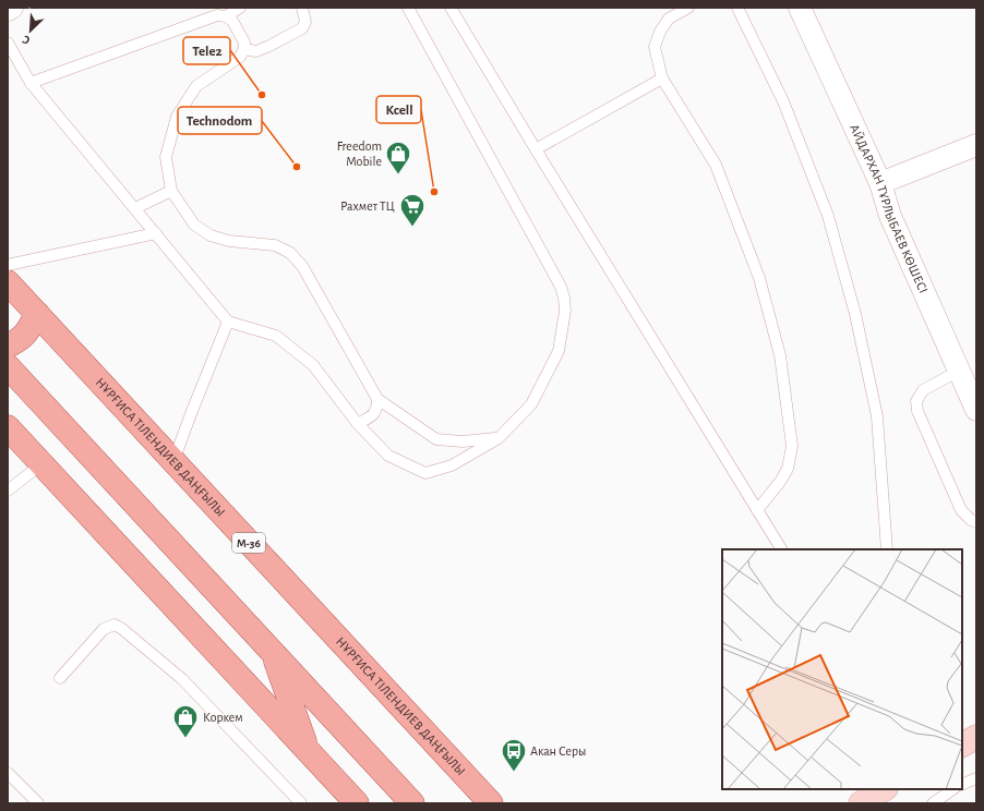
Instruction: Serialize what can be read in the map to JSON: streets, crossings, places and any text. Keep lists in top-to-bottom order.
{
  "streets": {
    "main road": ["НҰРҒИСА ТІЛЕНДИЕВ ДАҢҒЫЛЫ", "M-36"],
    "street": ["АЙДАРХАН ТҰРЛЫБАЕВ КӨШЕСІ"]
  },
  "places": {
    "other": ["Tele2", "Technodom", "Kcell"],
    "shop": ["Freedom Mobile", "Коркем"],
    "supermarket": ["Рахмет ТЦ"],
    "bus stop": ["Акан Серы"]
  },
  "north": "bottom left"
}
